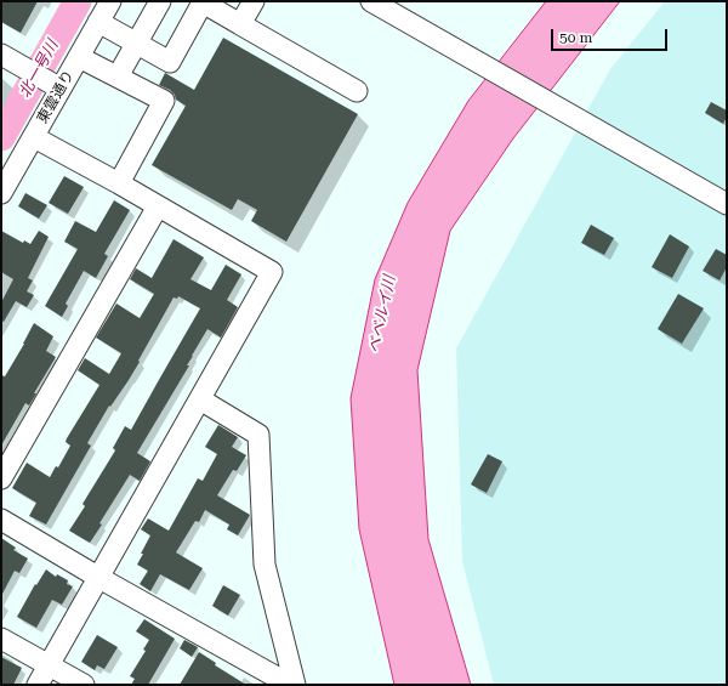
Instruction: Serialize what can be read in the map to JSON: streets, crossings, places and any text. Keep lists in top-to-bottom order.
{
  "streets": {
    "street": ["東雲通り"]
  },
  "water": ["北一号川", "ベベルイ川"],
  "scale_bar": "50 m"
}
